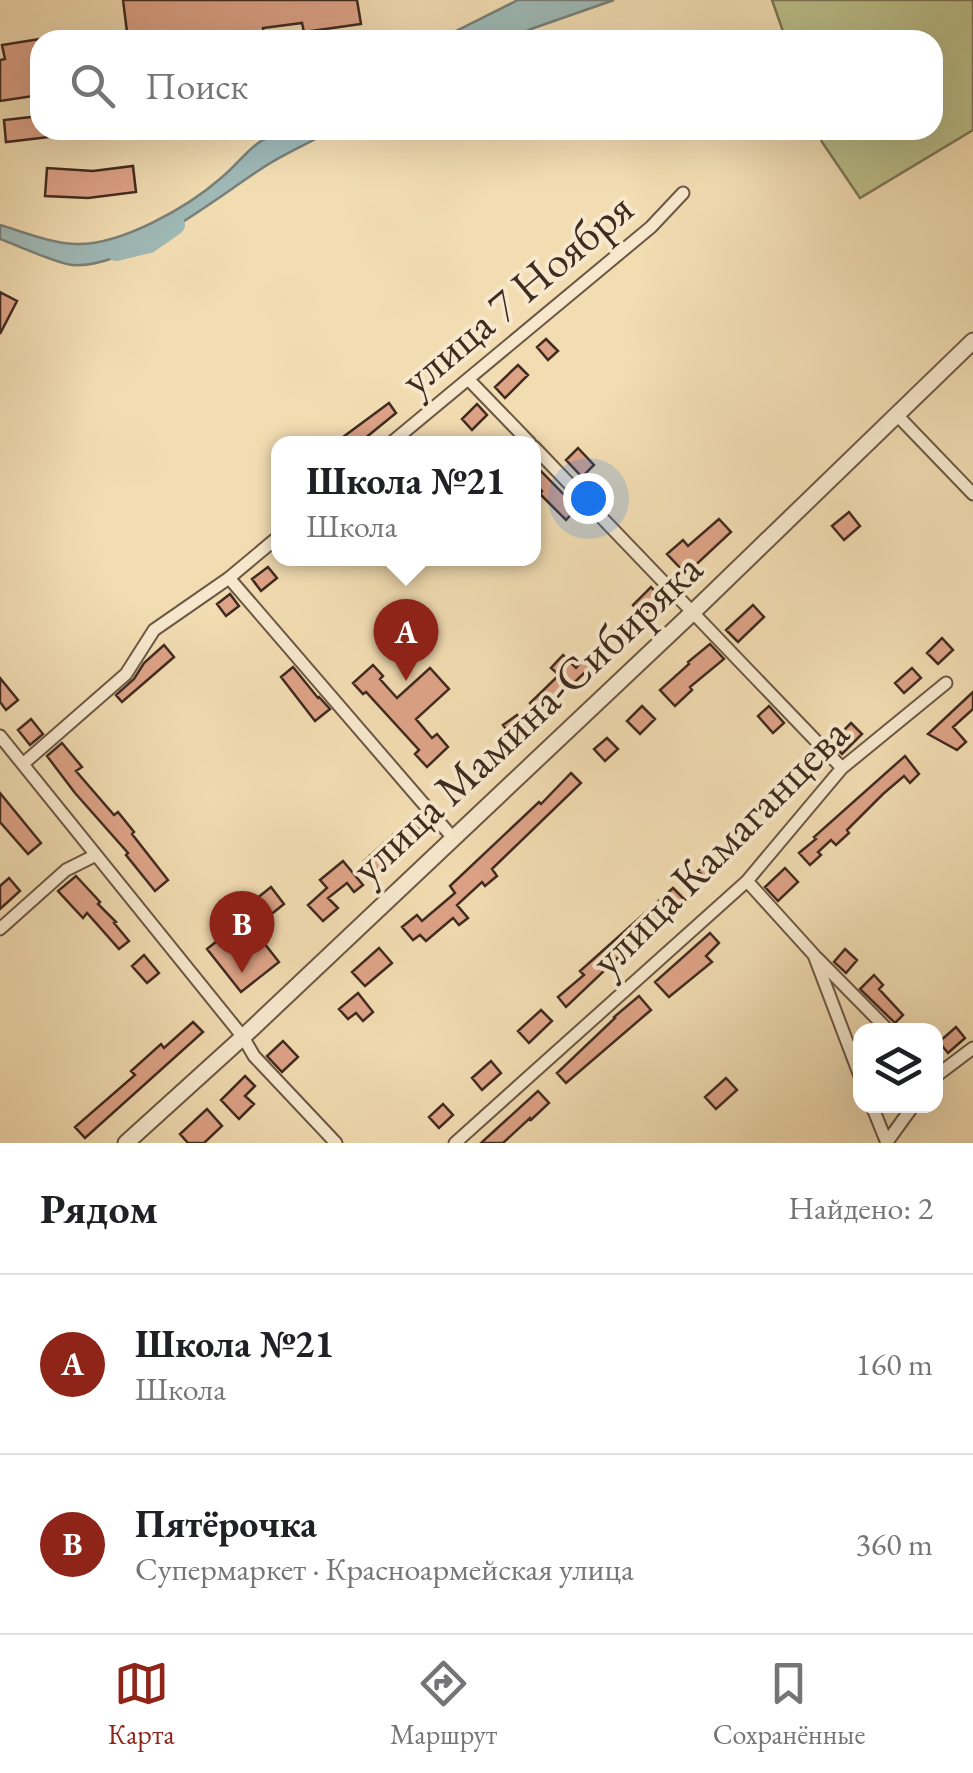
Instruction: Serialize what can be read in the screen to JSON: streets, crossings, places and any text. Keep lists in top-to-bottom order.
{
  "streets": {
    "street": ["улица 7 Ноября", "улица Мамина-Сибиряка", "улица Камаганцева"]
  },
  "page": {
    "search": "Поиск",
    "popup": ["Школа №21", "Школа"],
    "pins": ["A", "B"],
    "heading": ["Рядом", "Найдено: 2"],
    "list": [
      {
        "mark": "A",
        "name": "Школа №21",
        "note": "Школа",
        "value": "160 m"
      },
      {
        "mark": "B",
        "name": "Пятёрочка",
        "note": "Супермаркет · Красноармейская улица",
        "value": "360 m"
      }
    ],
    "nav": ["Карта", "Маршрут", "Сохранённые"]
  }
}
